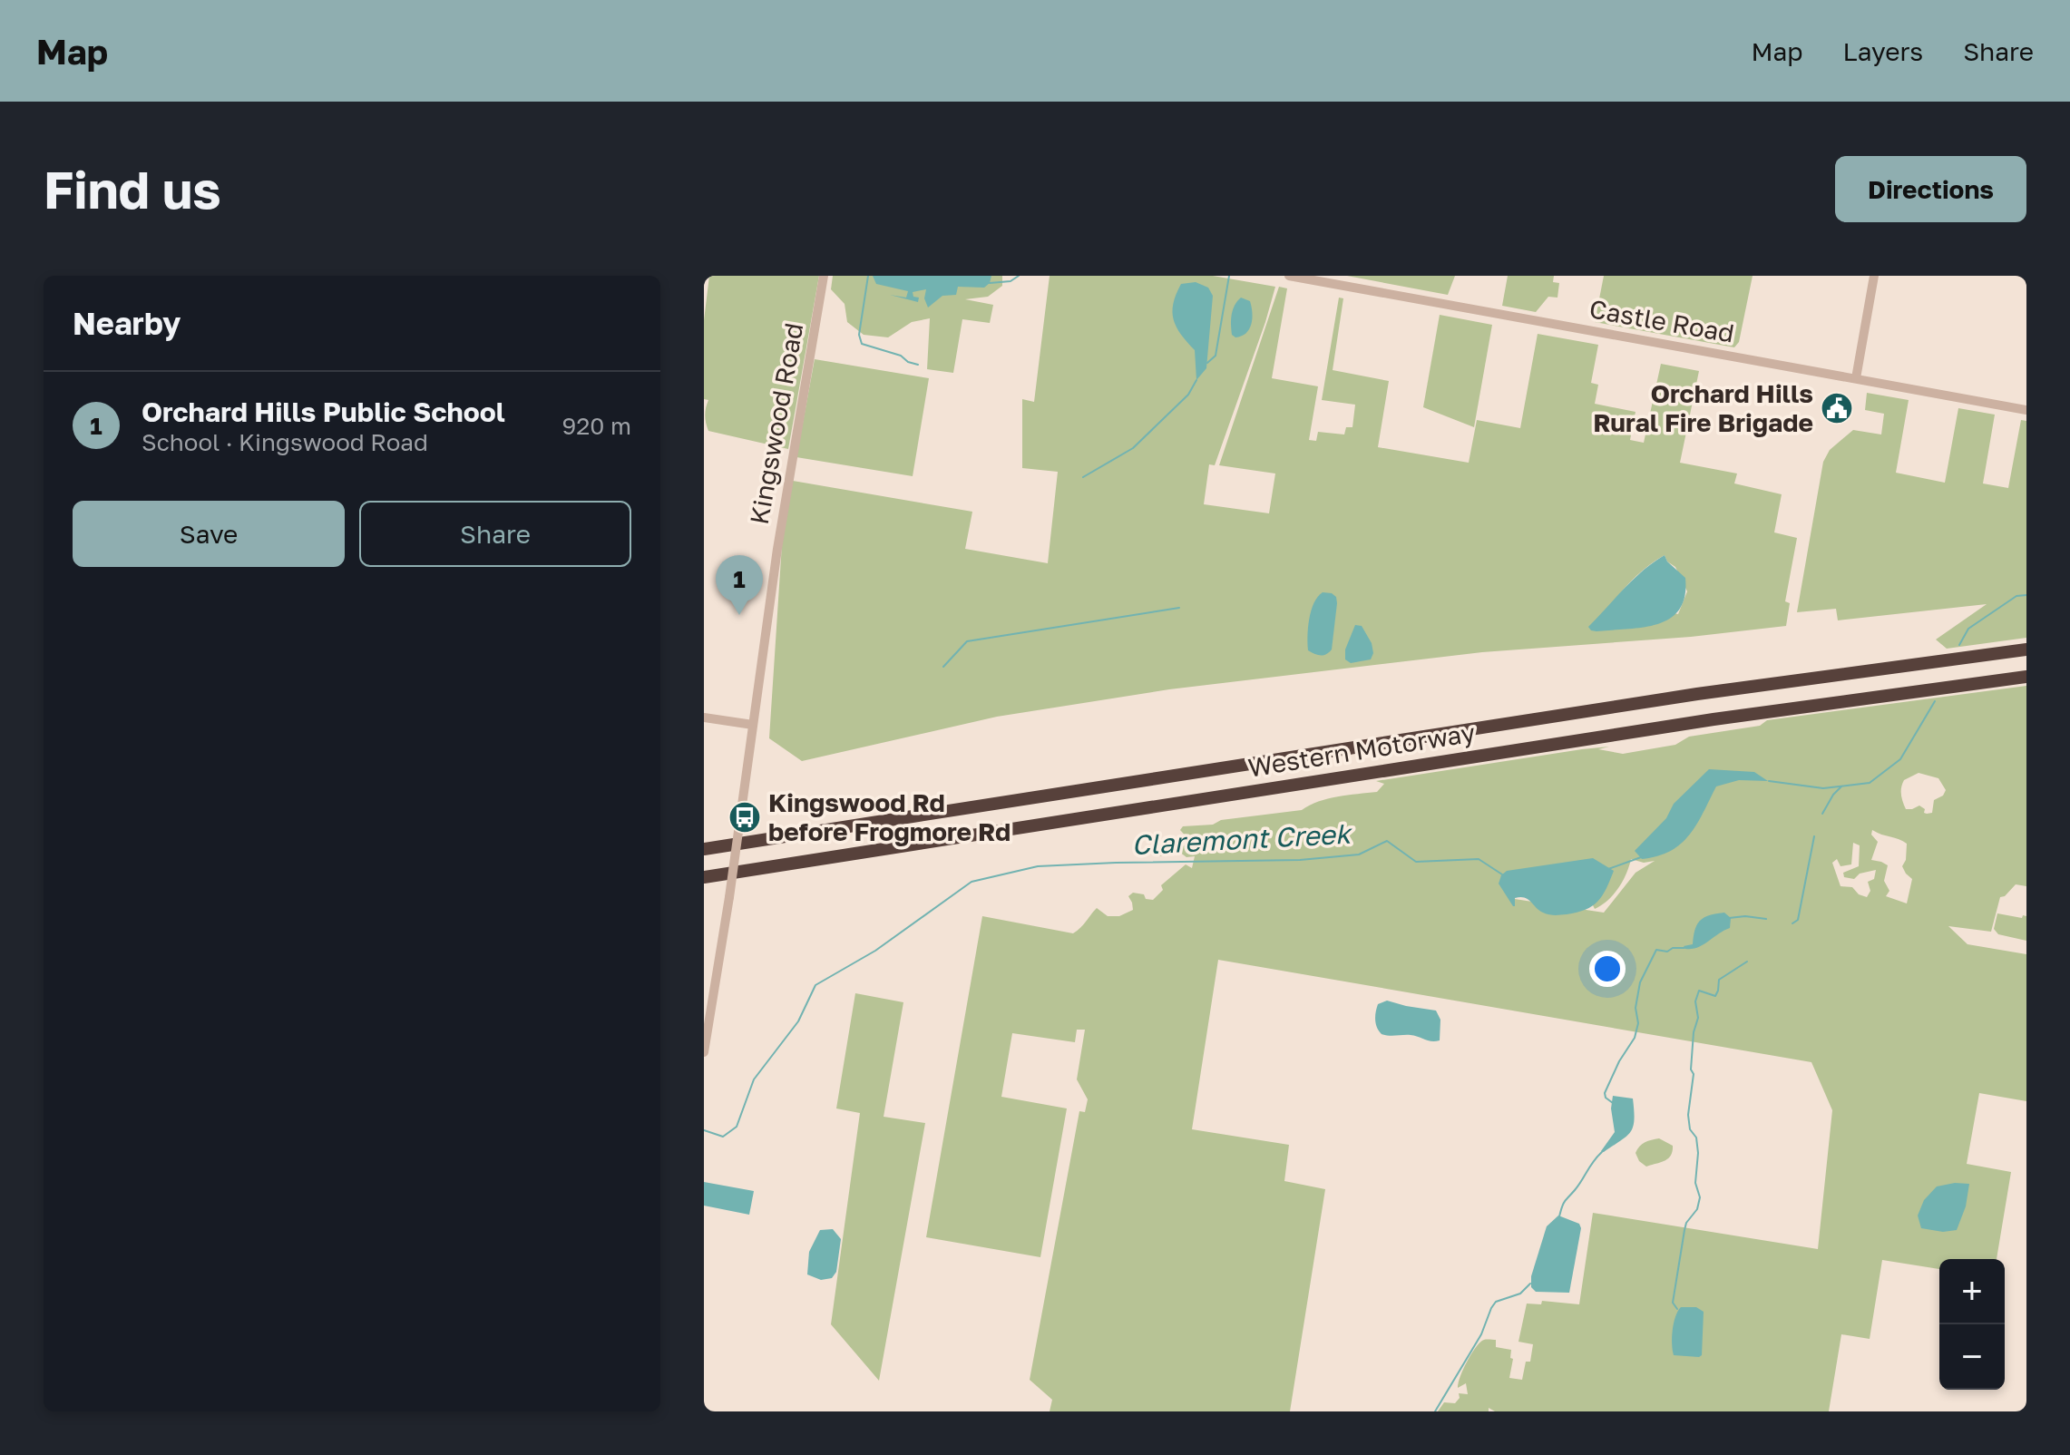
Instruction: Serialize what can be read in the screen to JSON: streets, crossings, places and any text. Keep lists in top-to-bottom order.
{
  "streets": {
    "highway": ["Western Motorway"],
    "street": ["Castle Road", "Kingswood Road"]
  },
  "water": ["Claremont Creek"],
  "places": {
    "public building": ["Orchard Hills Rural Fire Brigade"],
    "bus stop": ["Kingswood Rd before Frogmore Rd"]
  },
  "page": {
    "header": "Map",
    "nav": ["Map", "Layers", "Share"],
    "buttons": [
      "Directions",
      ["Save", "Share"]
    ],
    "title": "Find us",
    "heading": "Nearby",
    "list": [
      {
        "mark": "1",
        "name": "Orchard Hills Public School",
        "note": "School · Kingswood Road",
        "value": "920 m"
      }
    ],
    "pins": "1",
    "map_buttons": ["+", "−"]
  }
}
